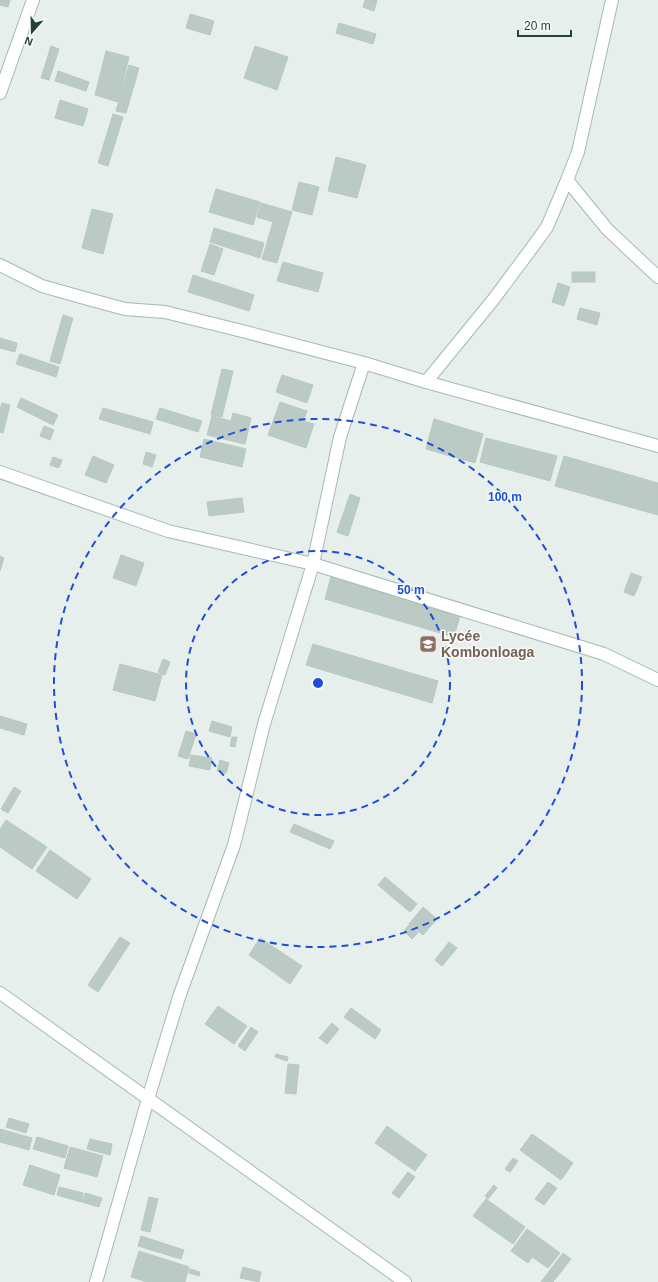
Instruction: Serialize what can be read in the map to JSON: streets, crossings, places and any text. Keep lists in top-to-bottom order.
{
  "places": {
    "school or university": ["Lycée Kombonloaga"]
  },
  "scale_bar": "20 m",
  "north": "bottom",
  "rings": ["100 m", "50 m"]
}
